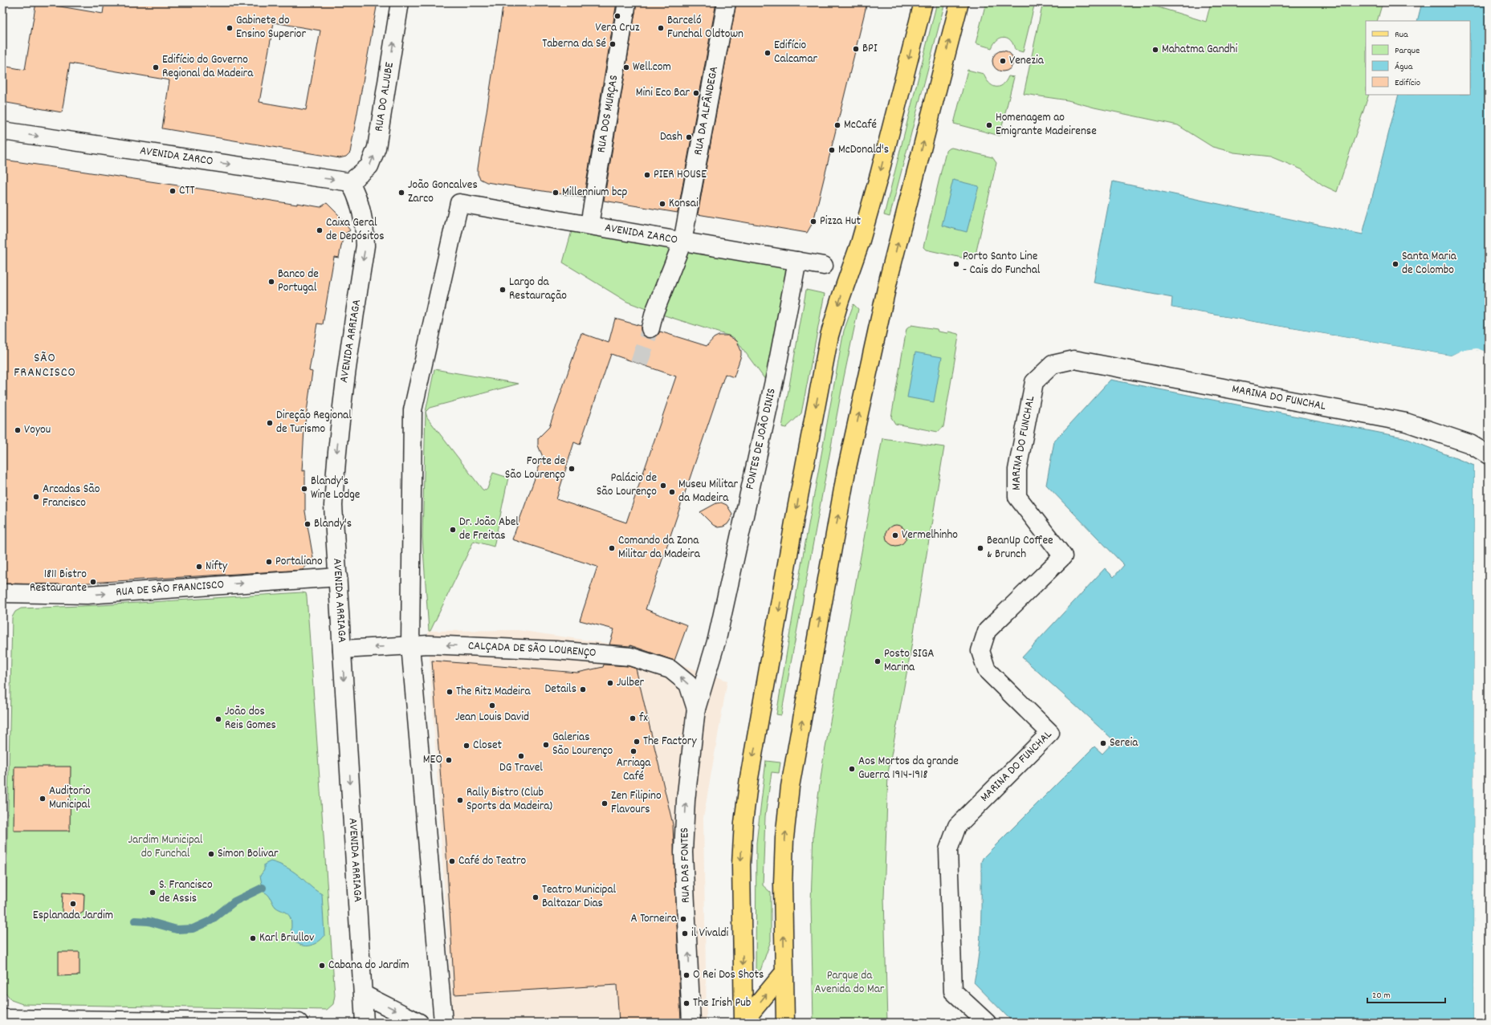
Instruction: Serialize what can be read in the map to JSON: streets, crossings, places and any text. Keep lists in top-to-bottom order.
{
  "streets": {
    "street": [
      "RUA DO ALJUBE",
      "RUA DA ALFÂNDEGA",
      "RUA DOS MURÇAS",
      "AVENIDA ZARCO",
      "AVENIDA ARRIAGA",
      "MARINA DO FUNCHAL",
      "FONTES DE JOÃO DINIS",
      "RUA DE SÃO FRANCISCO",
      "CALÇADA DE SÃO LOURENÇO",
      "RUA DAS FONTES"
    ]
  },
  "crossings": [
    ["RUA DO ALJUBE", "AVENIDA ZARCO"],
    ["RUA DO ALJUBE", "AVENIDA ARRIAGA"],
    ["RUA DA ALFÂNDEGA", "AVENIDA ZARCO"],
    ["RUA DOS MURÇAS", "AVENIDA ZARCO"],
    ["AVENIDA ZARCO", "AVENIDA ARRIAGA"],
    ["AVENIDA ZARCO", "FONTES DE JOÃO DINIS"],
    ["AVENIDA ZARCO", "CALÇADA DE SÃO LOURENÇO"],
    ["AVENIDA ARRIAGA", "RUA DE SÃO FRANCISCO"],
    ["AVENIDA ARRIAGA", "CALÇADA DE SÃO LOURENÇO"],
    ["FONTES DE JOÃO DINIS", "CALÇADA DE SÃO LOURENÇO"],
    ["FONTES DE JOÃO DINIS", "RUA DAS FONTES"],
    ["CALÇADA DE SÃO LOURENÇO", "RUA DAS FONTES"]
  ],
  "one_way": [
    "RUA DO ALJUBE",
    "RUA DE SÃO FRANCISCO",
    "CALÇADA DE SÃO LOURENÇO",
    "RUA DAS FONTES"
  ],
  "districts": ["SÃO FRANCISCO"],
  "parks": ["Jardim Municipal do Funchal", "Parque da Avenida do Mar"],
  "places": [
    "Vera Cruz",
    "Gabinete do Ensino Superior",
    "Barceló Funchal Oldtown",
    "Taberna da Sé",
    "BPI",
    "Mahatma Gandhi",
    "Edifício Calcamar",
    "Venezia",
    "Edifício do Governo Regional da Madeira",
    "Well.com",
    "Mini Eco Bar",
    "McCafé",
    "Homenagem ao Emigrante Madeirense",
    "Dash",
    "McDonald's",
    "PIER HOUSE",
    "CTT",
    "João Goncalves Zarco",
    "Millennium bcp",
    "Konsai",
    "Pizza Hut",
    "Caixa Geral de Depósitos",
    "Porto Santo Line - Cais do Funchal",
    "Santa Maria de Colombo",
    "Banco de Portugal",
    "Largo da Restauração",
    "Direção Regional de Turismo",
    "Voyou",
    "Forte de São Lourenço",
    "Palácio de São Lourenço",
    "Blandy's Wine Lodge",
    "Museu Militar da Madeira",
    "Arcadas São Francisco",
    "Blandy's",
    "Dr. João Abel de Freitas",
    "Vermelhinho",
    "Comando da Zona Militar da Madeira",
    "BeanUp Coffee & Brunch",
    "Portaliano",
    "Nifty",
    "1811 Bistro Restaurante",
    "Posto SIGA Marina",
    "Julber",
    "Details",
    "The Ritz Madeira",
    "Jean Louis David",
    "fx",
    "João dos Reis Gomes",
    "The Factory",
    "Sereia",
    "Galerias São Lourenço",
    "Closet",
    "Arriaga Café",
    "DG Travel",
    "MEO",
    "Aos Mortos da grande Guerra 1914-1918",
    "Auditorio Municipal",
    "Rally Bistro (Club Sports da Madeira)",
    "Zen Filipino Flavours",
    "Simon Bolivar",
    "Café do Teatro",
    "S. Francisco de Assis",
    "Teatro Municipal Baltazar Dias",
    "Esplanada Jardim",
    "A Torneira",
    "il Vivaldi",
    "Karl Briullov",
    "Cabana do Jardim",
    "O Rei Dos Shots",
    "The Irish Pub"
  ],
  "legend": [
    "Rua",
    "Parque",
    "Água",
    "Edifício"
  ],
  "scale_bar": "20 m"
}
